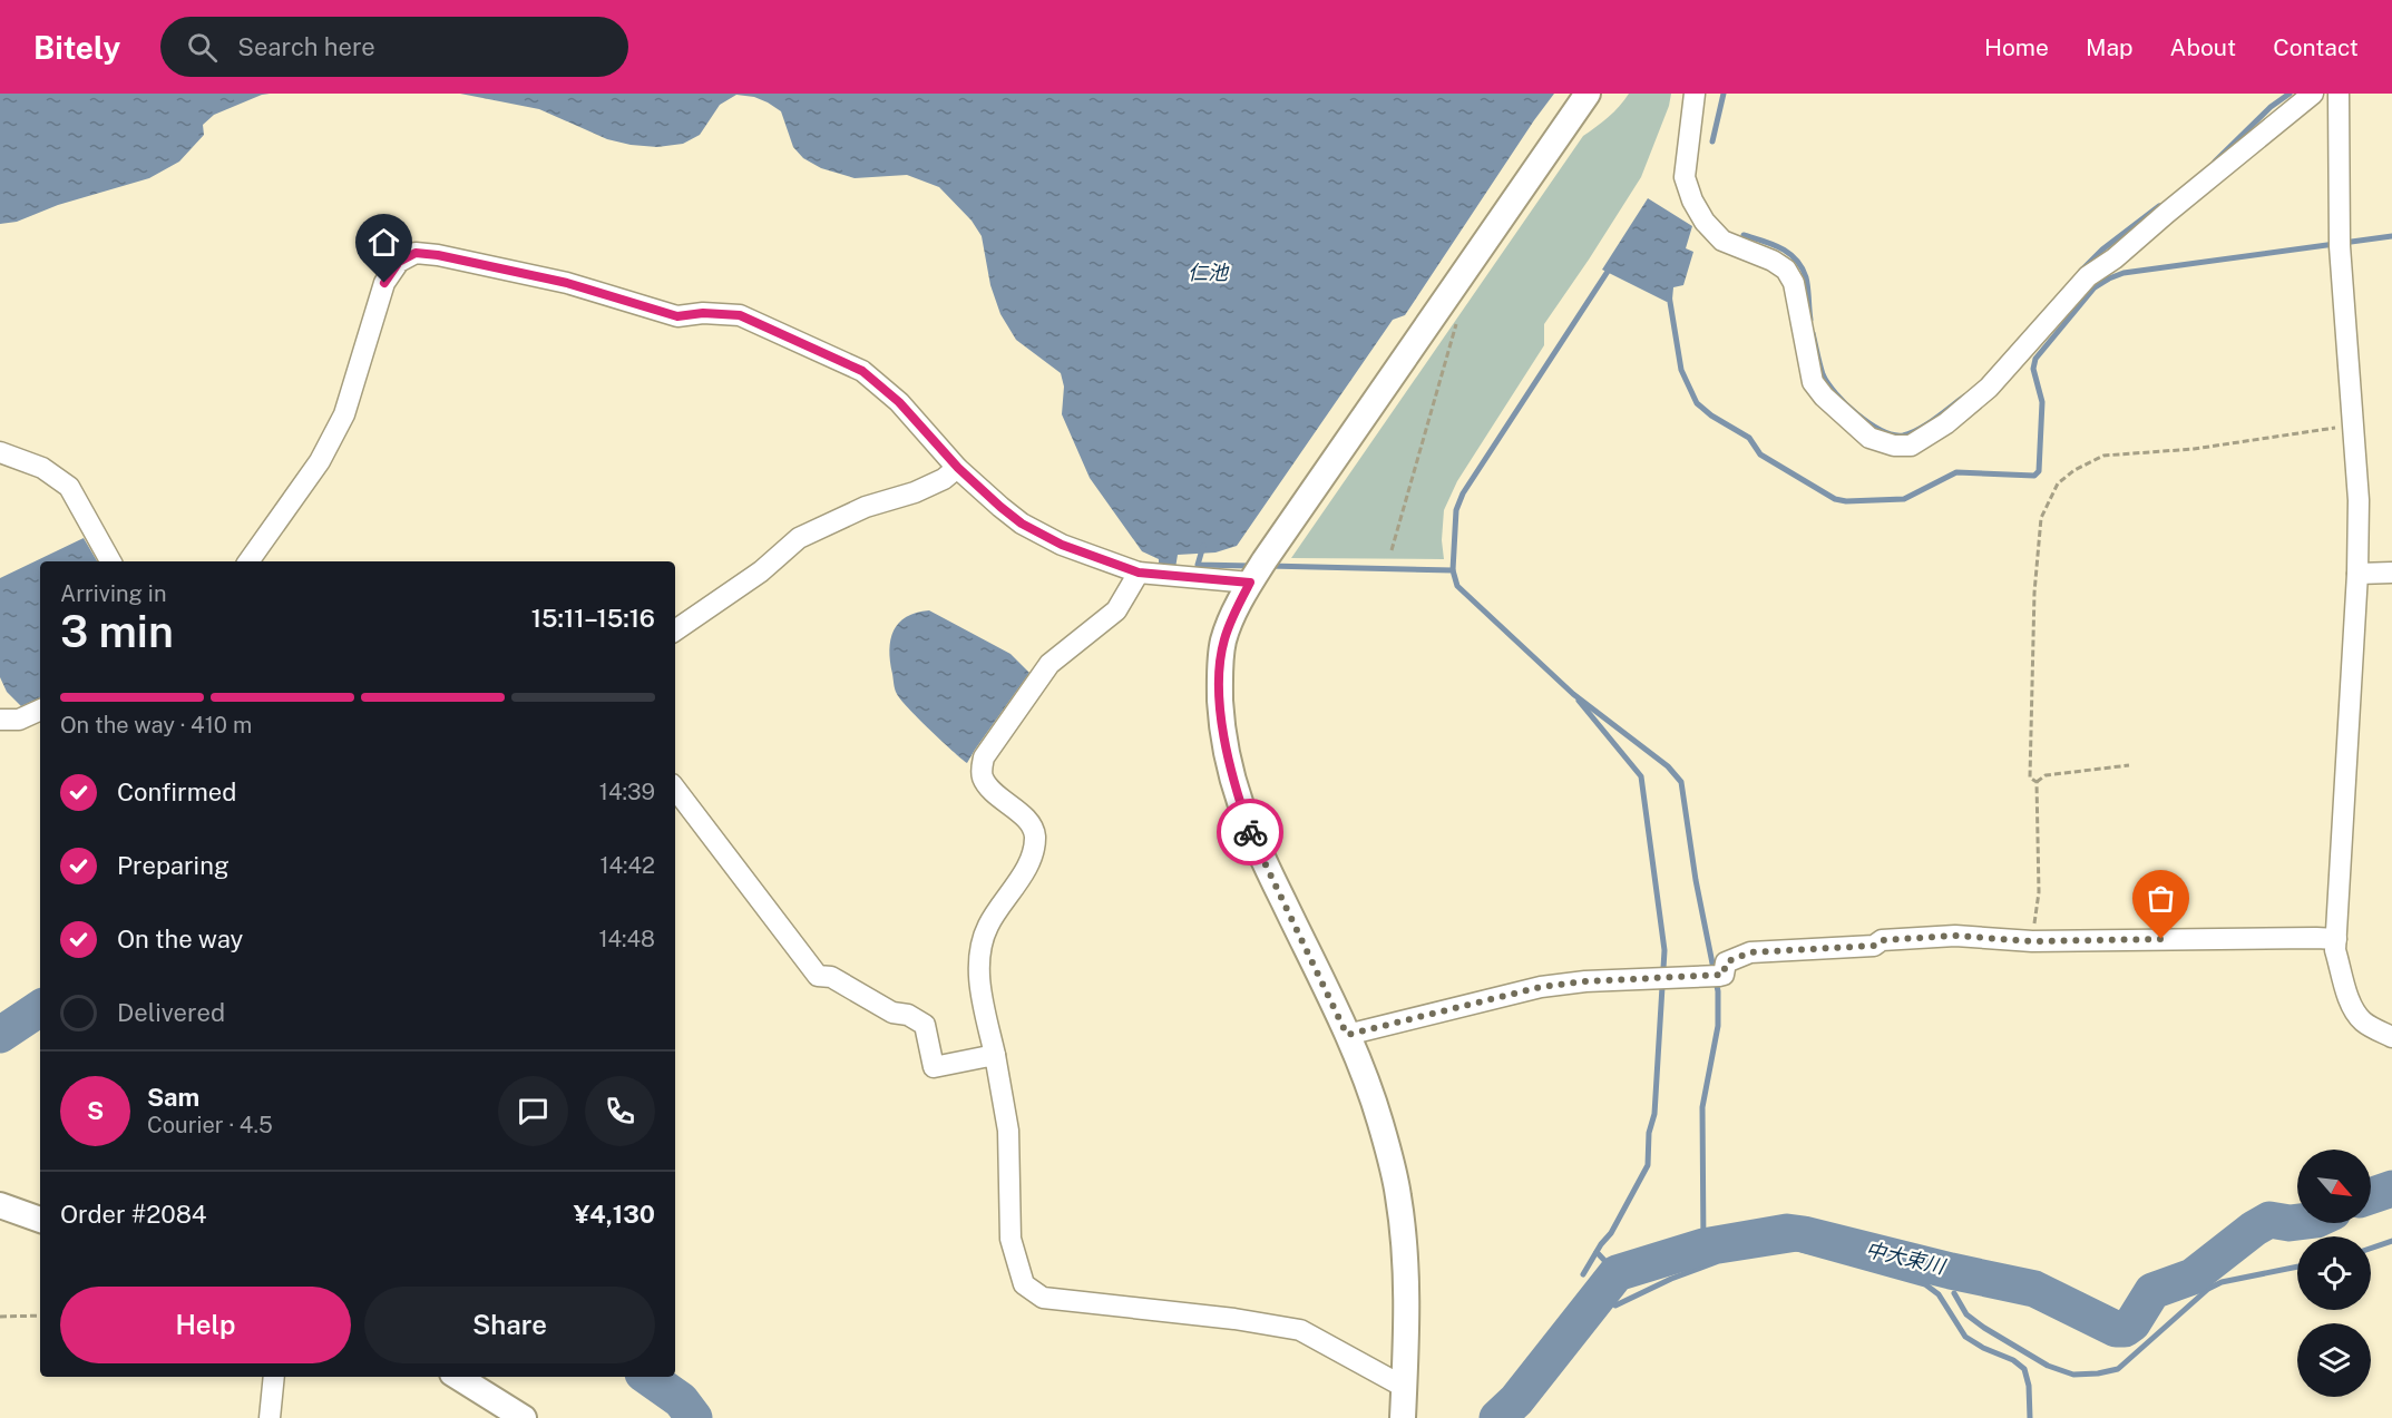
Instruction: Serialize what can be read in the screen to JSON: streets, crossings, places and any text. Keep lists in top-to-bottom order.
{
  "water": ["仁池", "中大束川"],
  "north": "bottom right",
  "page": {
    "header": "Bitely",
    "search": "Search here",
    "nav": [
      "Home",
      "Map",
      "About",
      "Contact"
    ],
    "heading": ["3 min", "Arriving in", "15:11–15:16"],
    "panel": [
      "Sam",
      "Courier · 4.5",
      "Order #2084",
      "¥4,130"
    ],
    "bar": "On the way · 410 m",
    "list": [
      ["Confirmed", "14:39"],
      ["Preparing", "14:42"],
      ["On the way", "14:48"],
      "Delivered"
    ],
    "round": "S",
    "buttons": ["Help", "Share"]
  }
}
